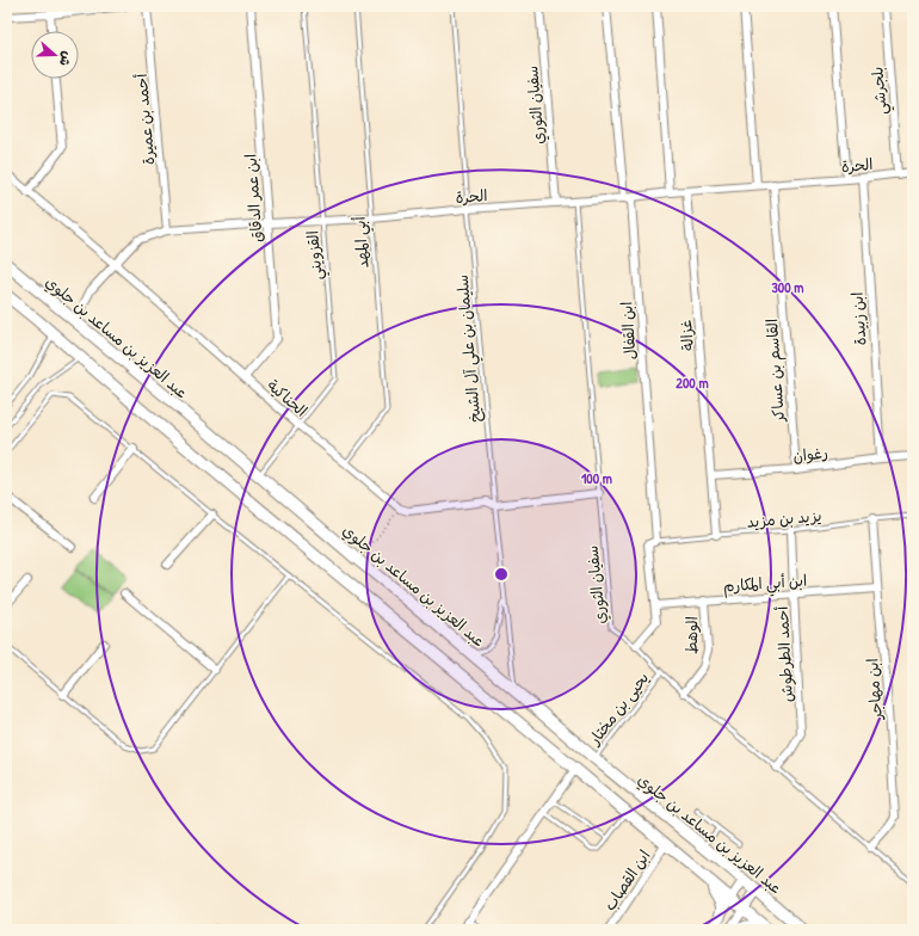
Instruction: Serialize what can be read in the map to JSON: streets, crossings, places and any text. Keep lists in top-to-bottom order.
{
  "streets": {
    "main road": ["عبد العزيز بن مساعد بن جلوي"],
    "street": [
      "بلجرشي",
      "سفيان الثوري",
      "أحمد بن عميرة",
      "الحرة",
      "ابن عمر الدقاق",
      "ابن زبيدة",
      "ابن القفال",
      "غزالة",
      "القاسم بن عساكر",
      "الحناكية",
      "رغوان",
      "ابن أبي المكارم",
      "الوهط",
      "أحمد الطرطوش",
      "ابن مهاجر",
      "ابن القصاب"
    ],
    "lane": [
      "أبي المهد",
      "القزويني",
      "سليمان بن علي آل الشيخ",
      "يزيد بن مزيد",
      "يحيى بن مختار"
    ]
  },
  "crossings": [
    ["بلجرشي", "الحرة"],
    ["سفيان الثوري", "الحرة"],
    ["سفيان الثوري", "ابن القفال"],
    ["سفيان الثوري", "الوهط"],
    ["سفيان الثوري", "أحمد الطرطوش"],
    ["سفيان الثوري", "ابن مهاجر"],
    ["سفيان الثوري", "يحيى بن مختار"],
    ["أحمد بن عميرة", "الحرة"],
    ["الحرة", "ابن عمر الدقاق"],
    ["الحرة", "أبي المهد"],
    ["الحرة", "القزويني"],
    ["الحرة", "ابن زبيدة"],
    ["الحرة", "ابن القفال"],
    ["الحرة", "غزالة"],
    ["الحرة", "عبد العزيز بن مساعد بن جلوي"],
    ["الحرة", "سليمان بن علي آل الشيخ"],
    ["الحرة", "القاسم بن عساكر"],
    ["الحرة", "الحناكية"],
    ["ابن عمر الدقاق", "الحناكية"],
    ["أبي المهد", "الحناكية"],
    ["القزويني", "عبد العزيز بن مساعد بن جلوي"],
    ["القزويني", "الحناكية"],
    ["ابن زبيدة", "رغوان"],
    ["ابن القفال", "يزيد بن مزيد"],
    ["ابن القفال", "ابن أبي المكارم"],
    ["غزالة", "رغوان"],
    ["غزالة", "يزيد بن مزيد"],
    ["عبد العزيز بن مساعد بن جلوي", "سليمان بن علي آل الشيخ"],
    ["عبد العزيز بن مساعد بن جلوي", "يحيى بن مختار"],
    ["القاسم بن عساكر", "رغوان"],
    ["يزيد بن مزيد", "أحمد الطرطوش"],
    ["يزيد بن مزيد", "ابن مهاجر"],
    ["ابن أبي المكارم", "الوهط"],
    ["ابن أبي المكارم", "أحمد الطرطوش"],
    ["ابن أبي المكارم", "ابن مهاجر"]
  ],
  "north": "right",
  "rings": ["300 m", "200 m", "100 m"]
}
